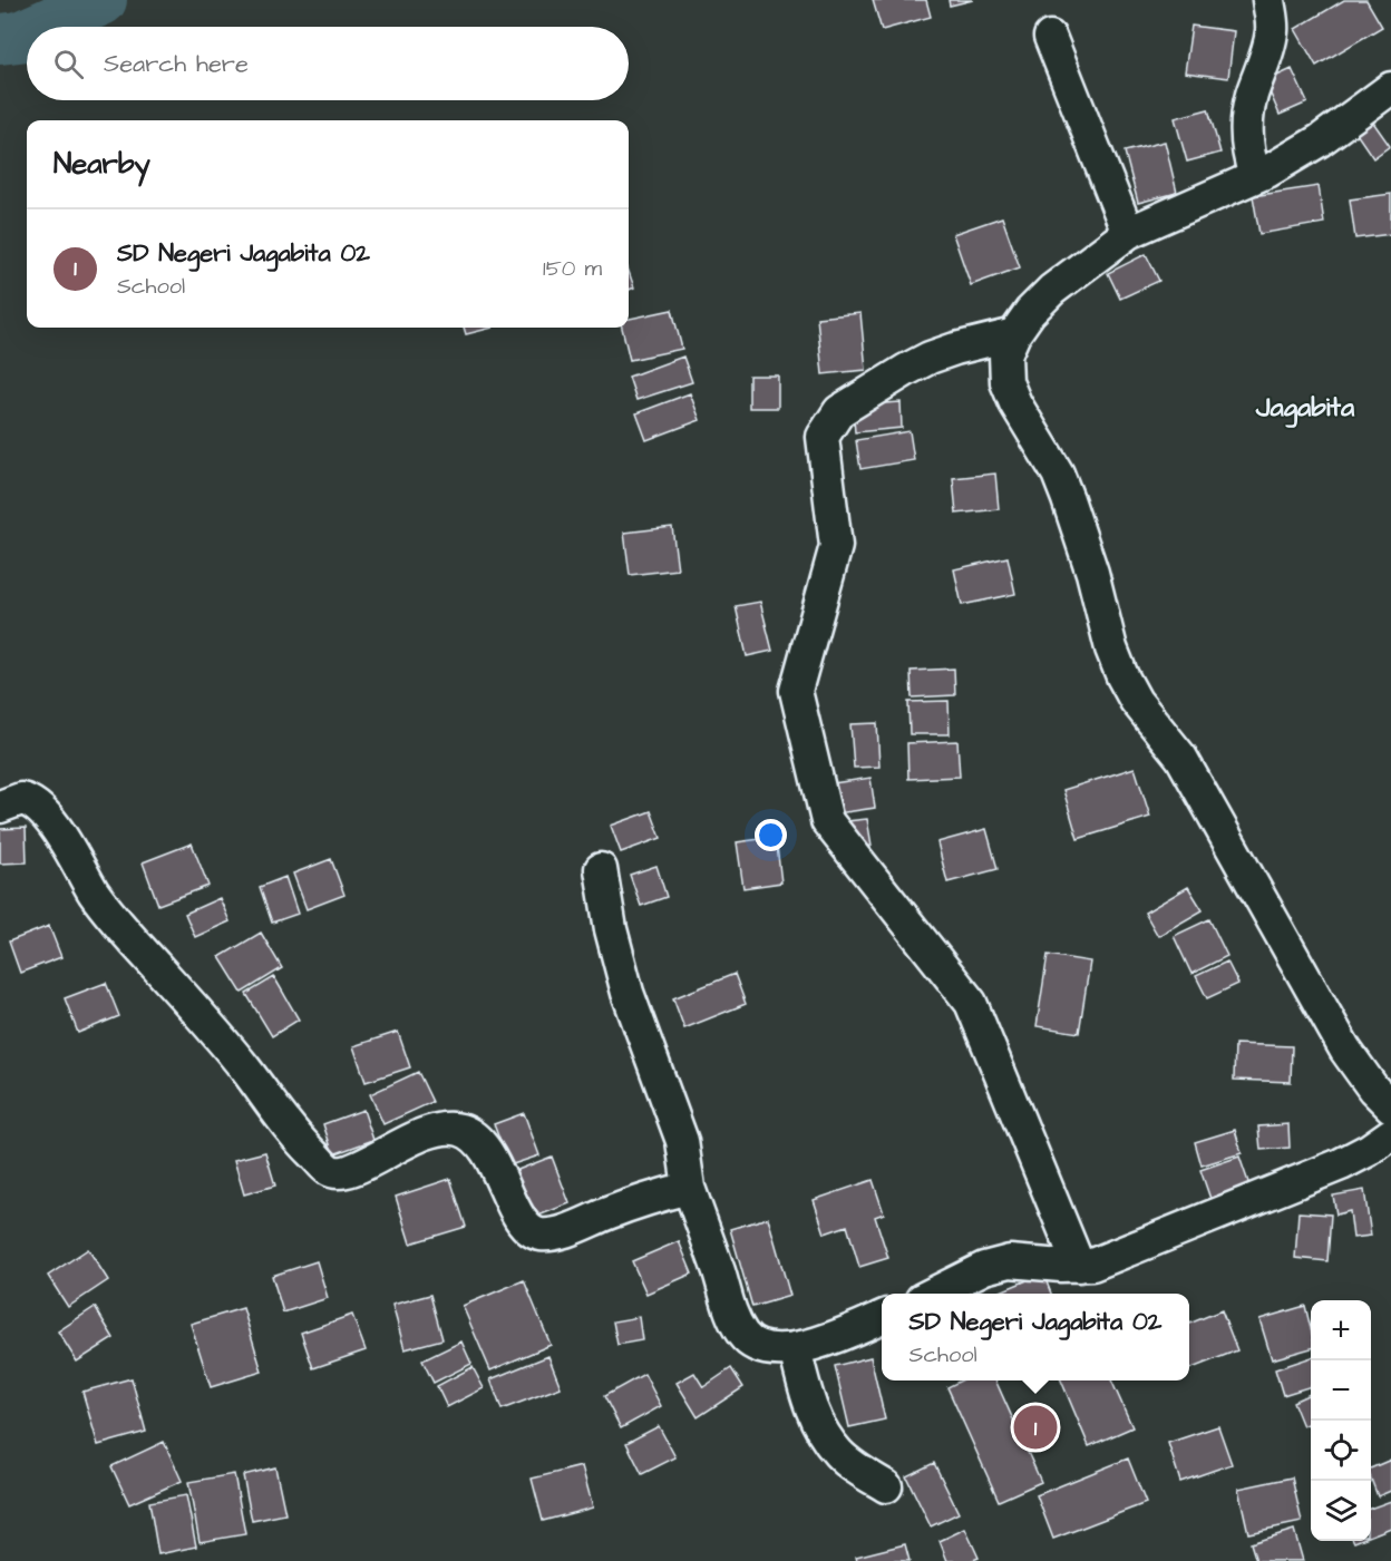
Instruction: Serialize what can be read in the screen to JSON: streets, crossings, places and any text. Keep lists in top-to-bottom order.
{
  "districts": ["Jagabita"],
  "page": {
    "search": "Search here",
    "heading": "Nearby",
    "list": [
      {
        "mark": "1",
        "name": "SD Negeri Jagabita 02",
        "note": "School",
        "value": "150 m"
      }
    ],
    "popup": ["SD Negeri Jagabita 02", "School"],
    "map_buttons": ["+", "−"],
    "pins": "1"
  }
}
